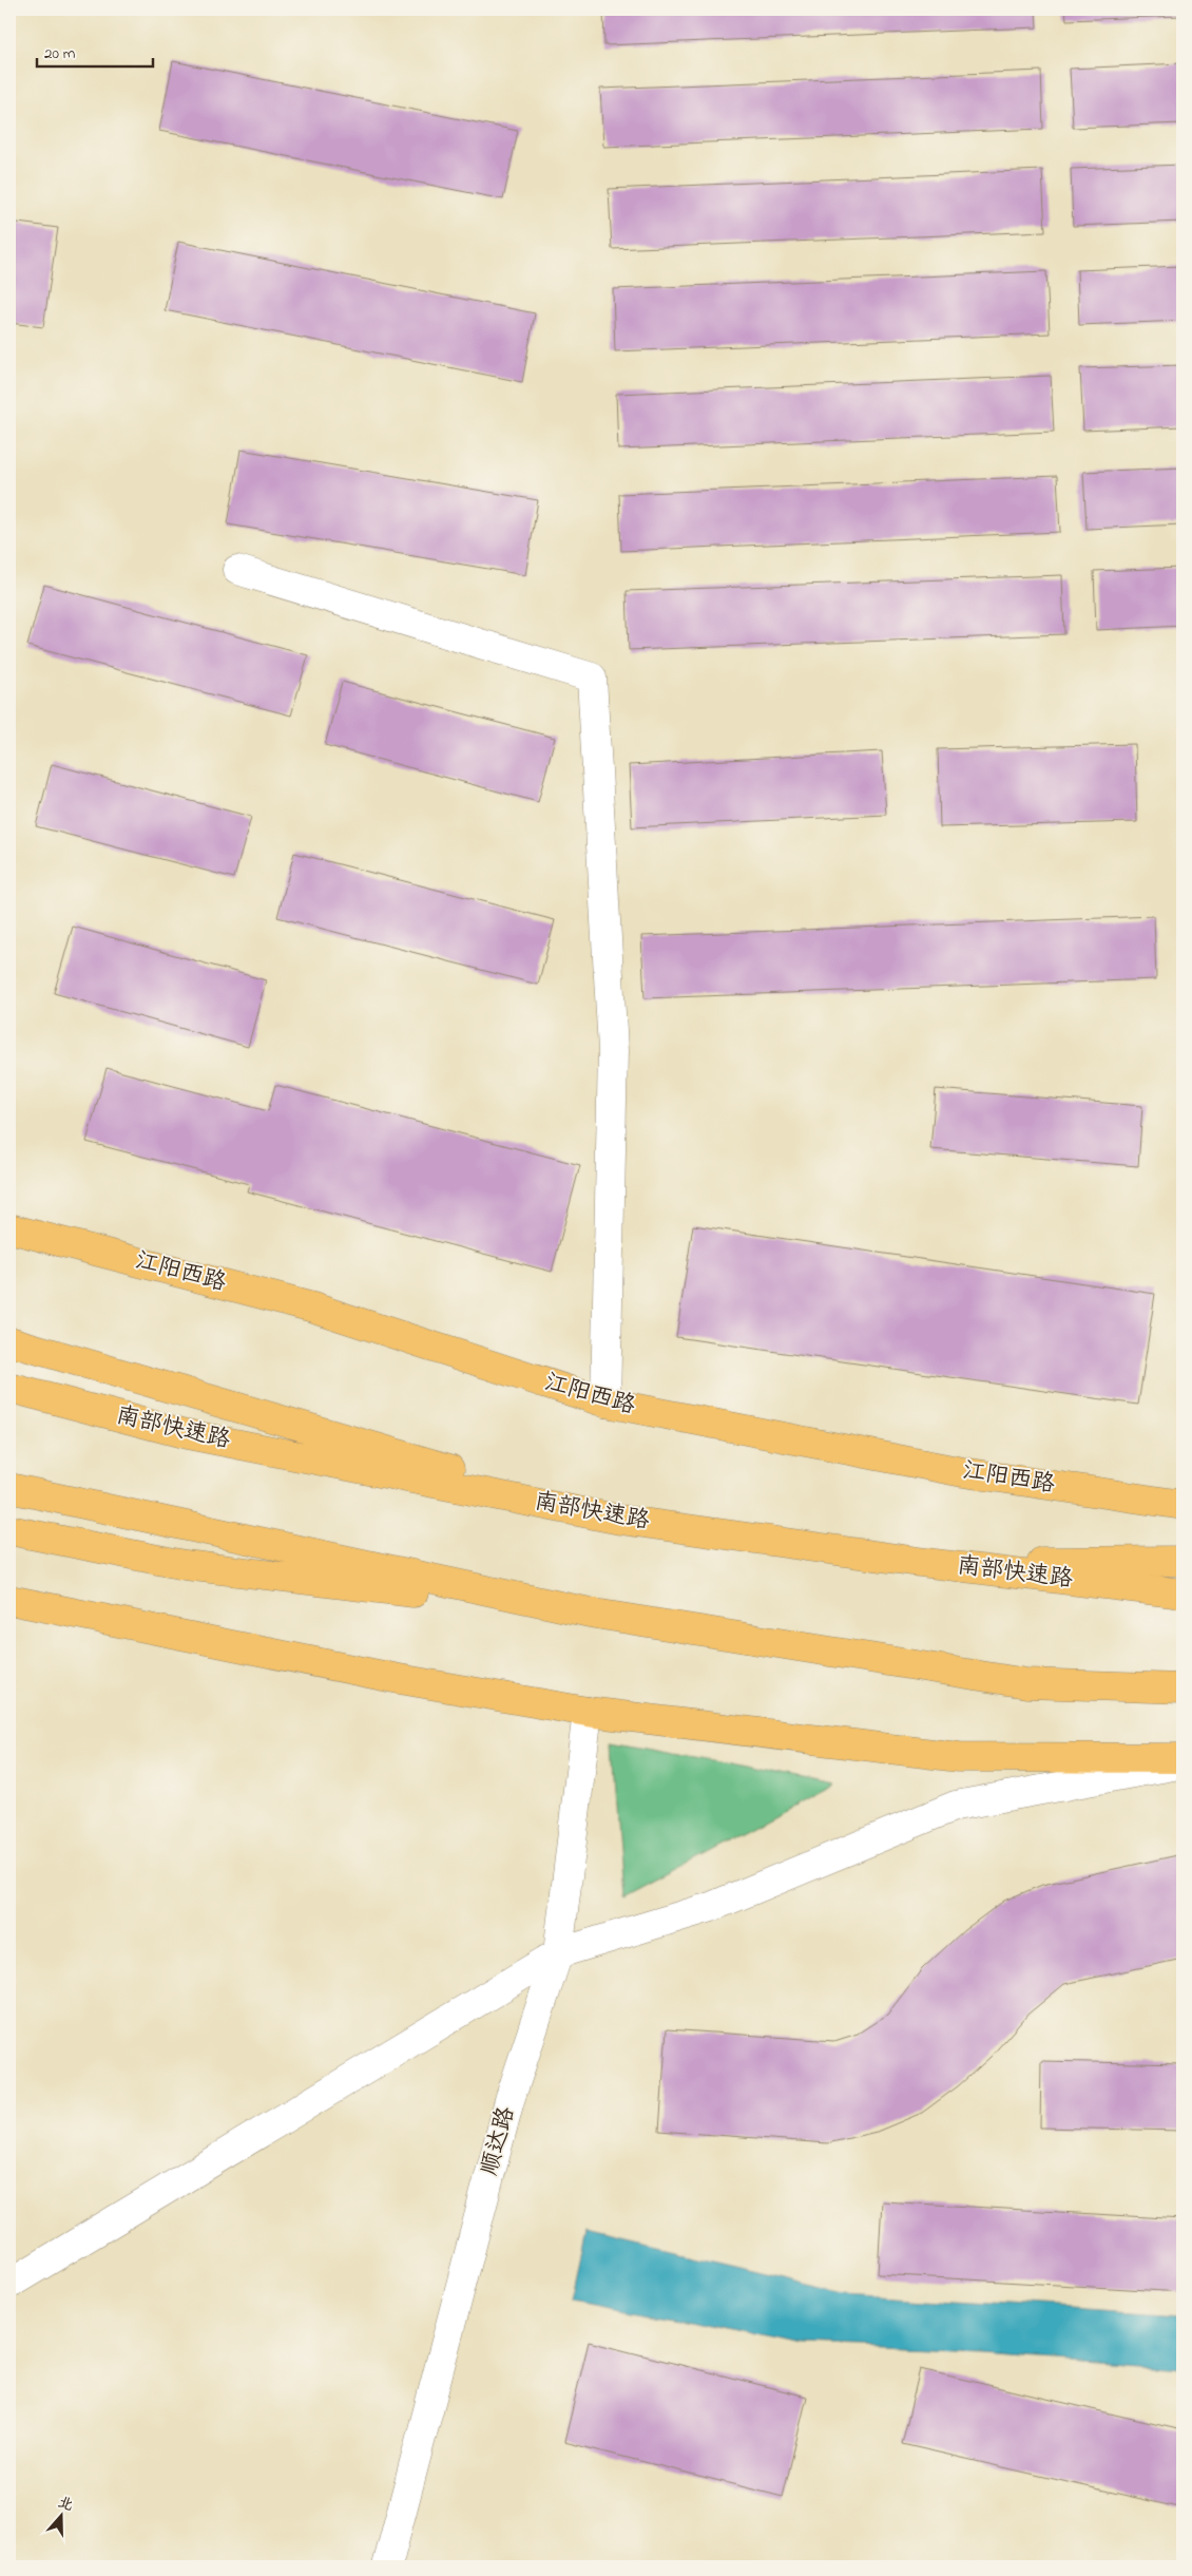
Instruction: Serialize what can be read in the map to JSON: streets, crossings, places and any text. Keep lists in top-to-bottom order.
{
  "streets": {
    "main road": ["江阳西路", "南部快速路"],
    "street": ["顺达路"]
  },
  "scale_bar": "20 m",
  "north": "top"
}
